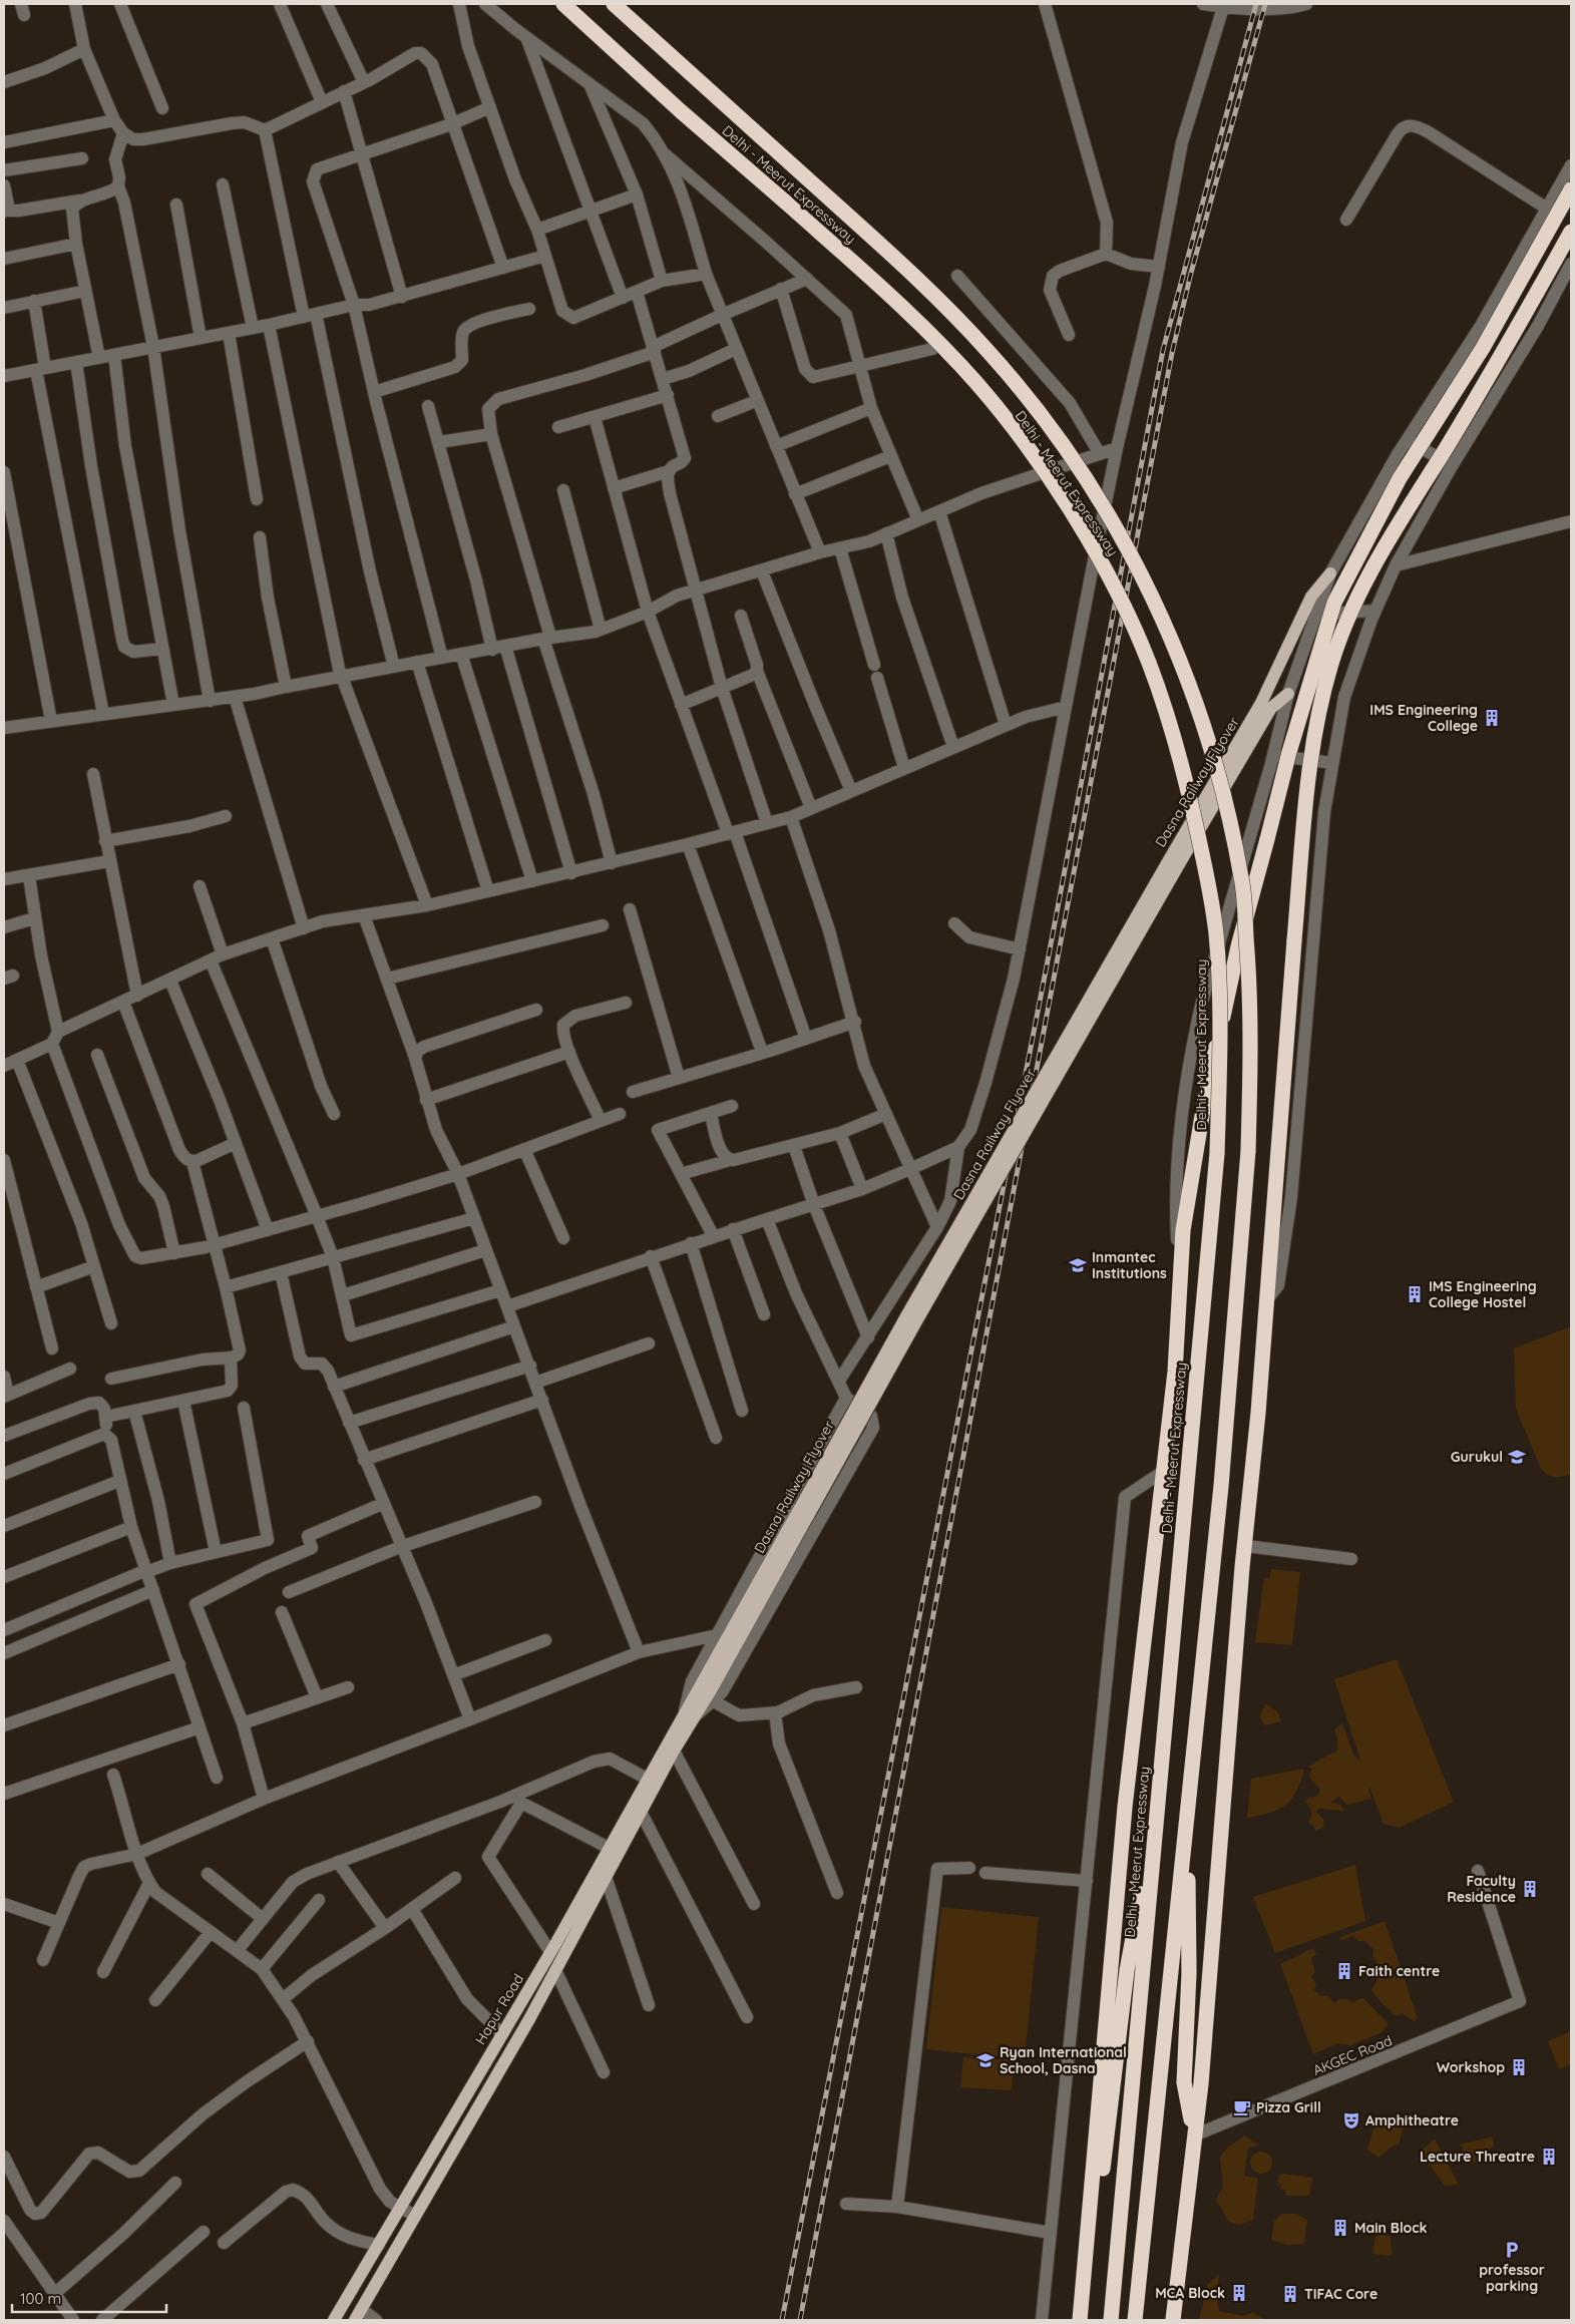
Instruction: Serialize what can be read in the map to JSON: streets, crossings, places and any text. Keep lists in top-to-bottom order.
{
  "streets": {
    "highway": ["Delhi - Meerut Expressway"],
    "main road": ["Dasna Railway Flyover", "Hapur Road"],
    "street": ["AKGEC Road"]
  },
  "crossings": [
    ["Dasna Railway Flyover", "Hapur Road"]
  ],
  "places": {
    "building": [
      "IMS Engineering College",
      "IMS Engineering College Hostel",
      "Faculty Residence",
      "Faith centre",
      "Workshop",
      "Lecture Threatre",
      "Main Block",
      "MCA Block",
      "TIFAC Core"
    ],
    "school or university": ["Inmantec Institutions", "Gurukul", "Ryan International School, Dasna"],
    "cafe": ["Pizza Grill"],
    "theatre": ["Amphitheatre"],
    "parking": ["professor parking"]
  },
  "scale_bar": "100 m"
}
